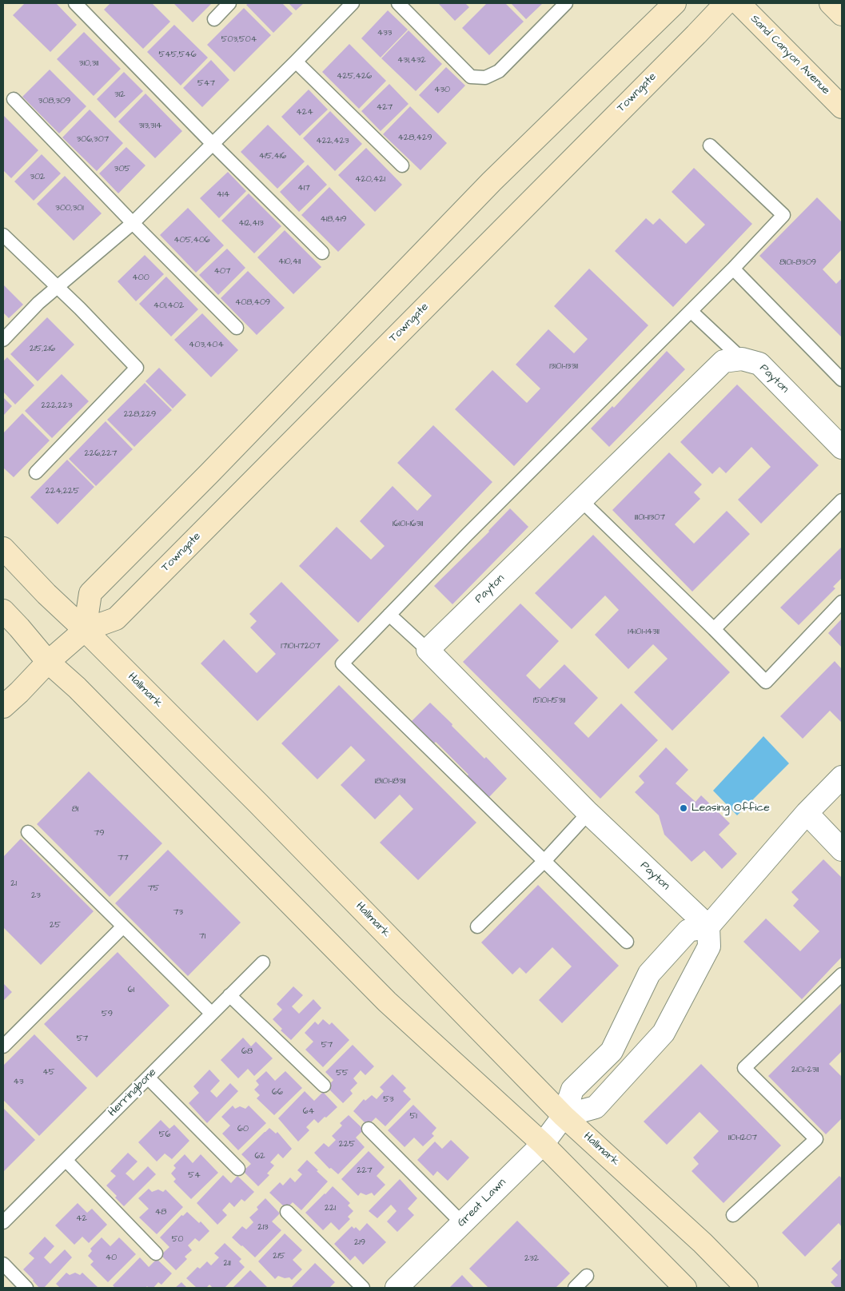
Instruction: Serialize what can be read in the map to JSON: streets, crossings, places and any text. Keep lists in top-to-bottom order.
{
  "streets": {
    "street": [
      "Sand Canyon Avenue",
      "Towngate",
      "Payton",
      "Hallmark",
      "Great Lawn"
    ],
    "lane": ["Herringbone"]
  },
  "crossings": [
    ["Towngate", "Hallmark"],
    ["Hallmark", "Great Lawn"]
  ],
  "places": ["Leasing Office"],
  "house_numbers": [
    "433",
    "503,504",
    "545,546",
    "431,432",
    "310,311",
    "425,426",
    "547",
    "430",
    "312",
    "308,309",
    "427",
    "424",
    "313,314",
    "428,429",
    "306,307",
    "422,423",
    "415,416",
    "305",
    "302",
    "420,421",
    "417",
    "414",
    "300,301",
    "418,419",
    "412,413",
    "405,406",
    "410,411",
    "8101-8309",
    "407",
    "400",
    "408,409",
    "401,402",
    "403,404",
    "215,216",
    "13101-13311",
    "222,223",
    "228,229",
    "226,227",
    "224,225",
    "11101-11307",
    "16101-16311",
    "14101-14311",
    "17101-17207",
    "15101-15311",
    "18101-18311",
    "81",
    "79",
    "77",
    "21",
    "75",
    "23",
    "73",
    "25",
    "71",
    "61",
    "59",
    "57",
    "57",
    "68",
    "2101-2311",
    "45",
    "55",
    "43",
    "66",
    "53",
    "64",
    "51",
    "60",
    "56",
    "1101-1207",
    "225",
    "62",
    "227",
    "54",
    "221",
    "48",
    "42",
    "213",
    "50",
    "219",
    "215",
    "40",
    "232",
    "211"
  ]
}
